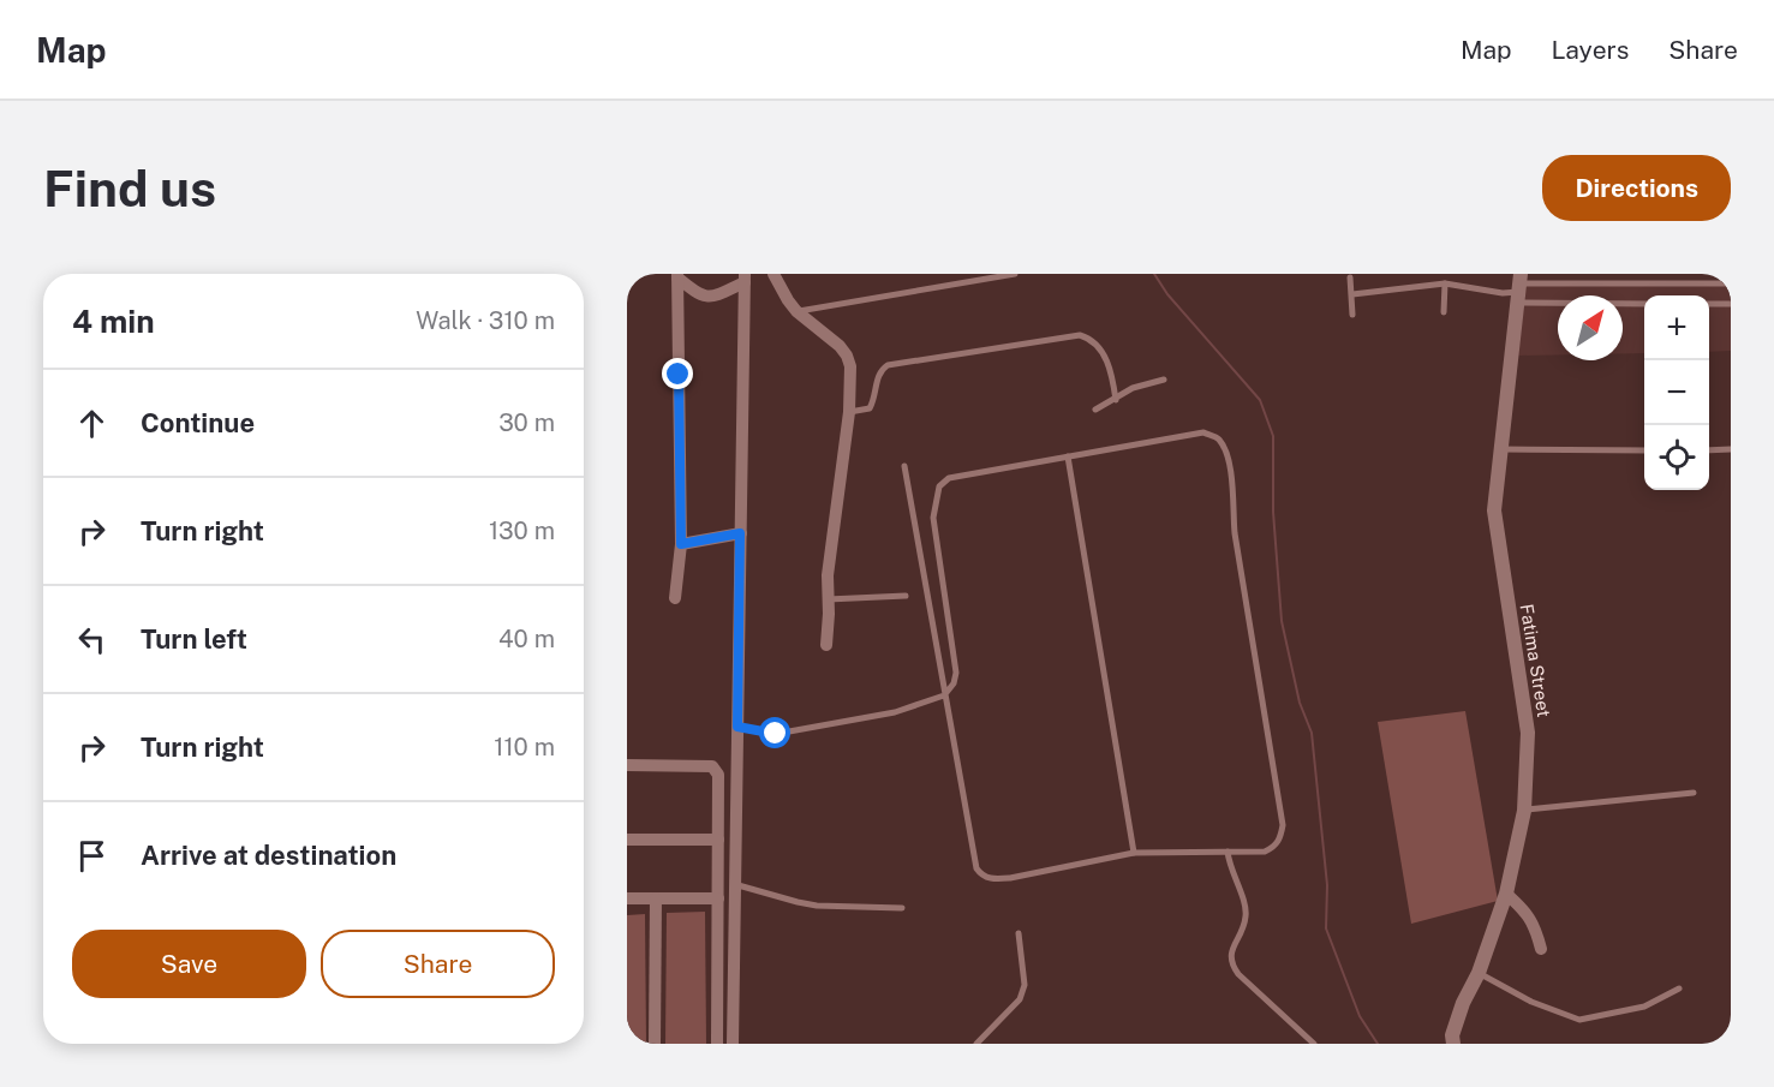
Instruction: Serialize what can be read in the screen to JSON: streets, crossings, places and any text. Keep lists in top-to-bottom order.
{
  "streets": {
    "street": ["Fatima Street"]
  },
  "north": "top right",
  "page": {
    "header": "Map",
    "nav": ["Map", "Layers", "Share"],
    "buttons": [
      "Directions",
      ["Save", "Share"]
    ],
    "title": "Find us",
    "heading": ["4 min", "Walk · 310 m"],
    "map_buttons": ["+", "−"],
    "list": [
      ["Continue", "30 m"],
      ["Turn right", "130 m"],
      ["Turn left", "40 m"],
      ["Turn right", "110 m"],
      "Arrive at destination"
    ]
  }
}
